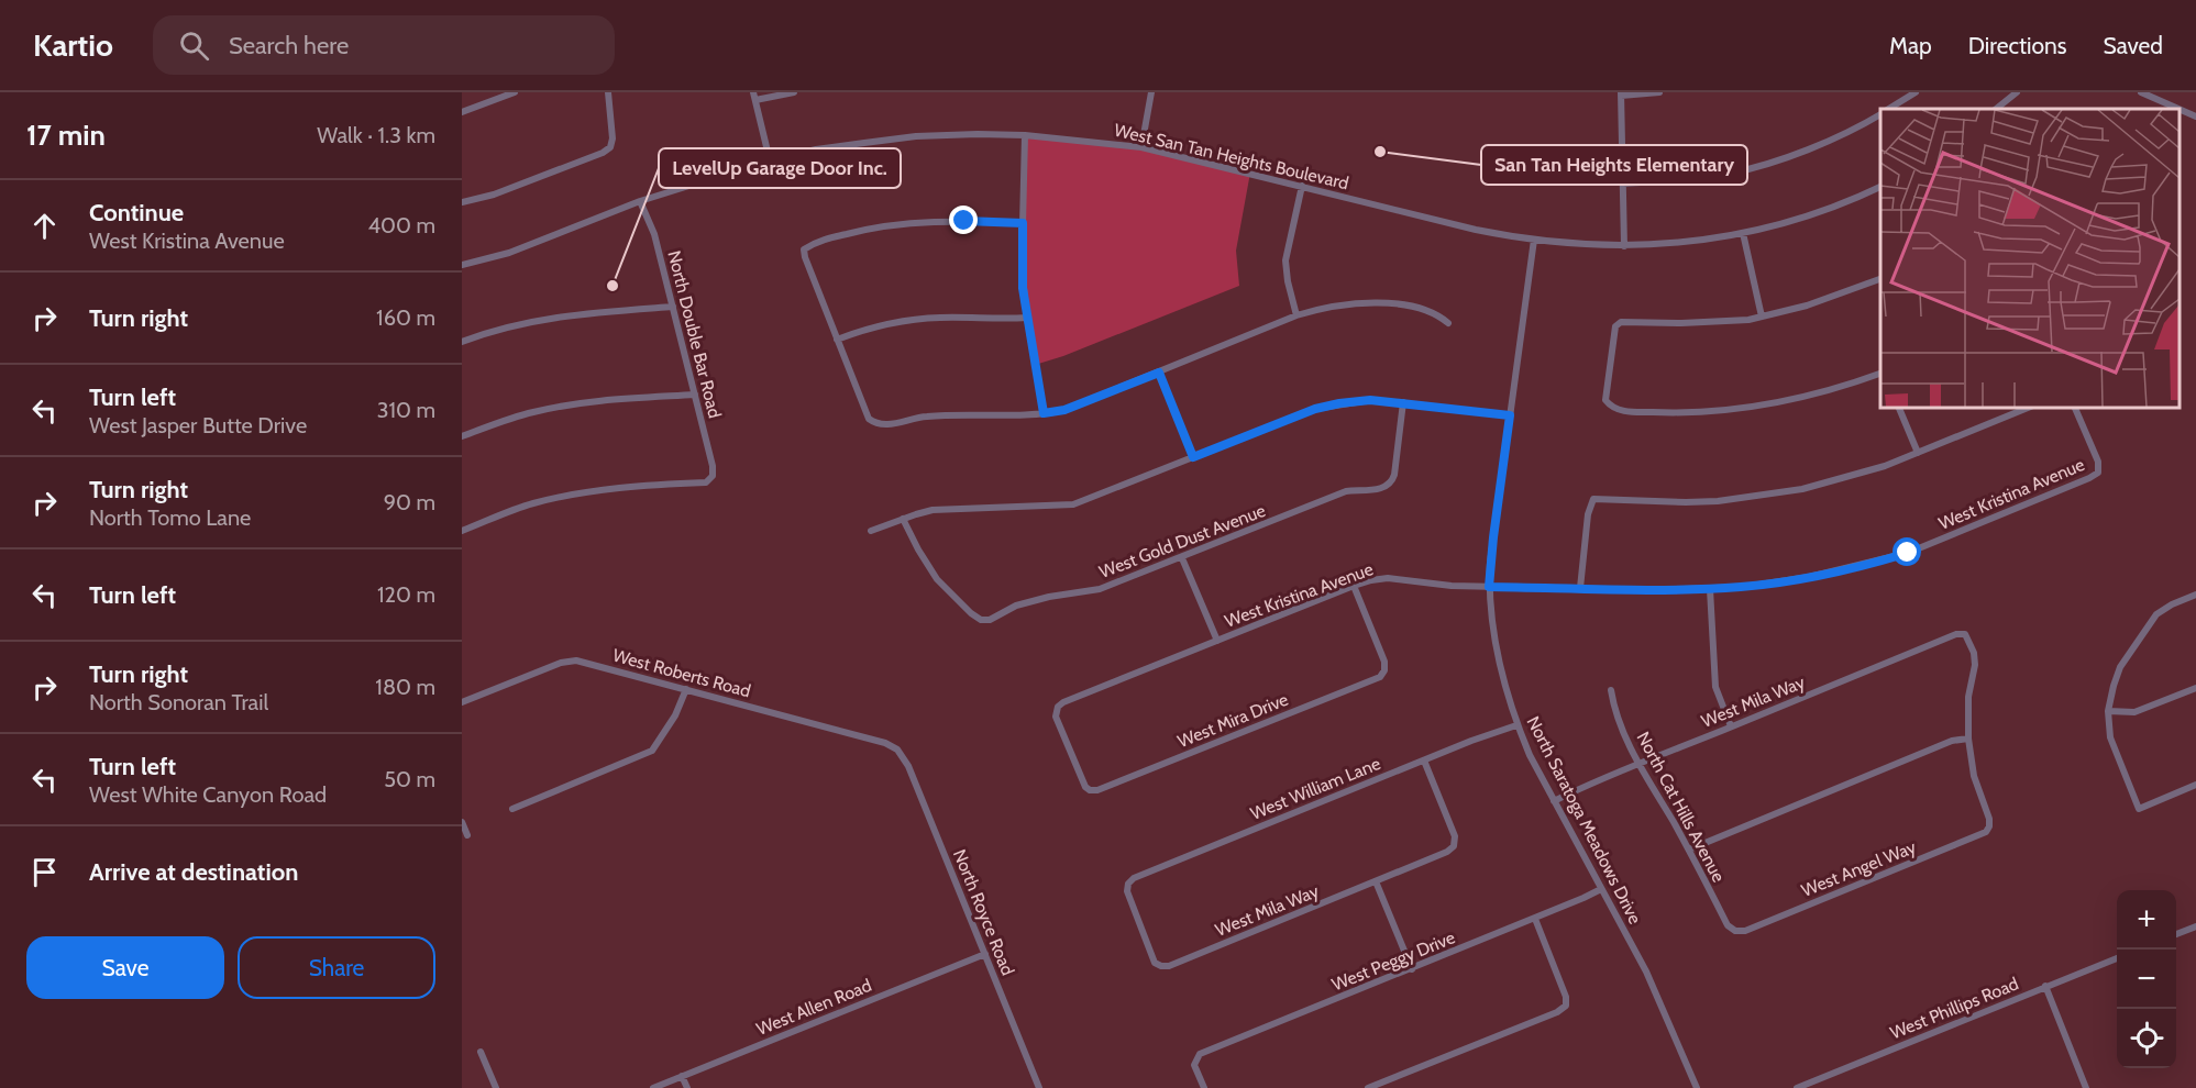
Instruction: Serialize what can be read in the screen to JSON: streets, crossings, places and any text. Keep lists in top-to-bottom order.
{
  "streets": {
    "street": [
      "West San Tan Heights Boulevard",
      "North Double Bar Road",
      "West Kristina Avenue",
      "West Gold Dust Avenue",
      "West Roberts Road",
      "West Mila Way",
      "West Mira Drive",
      "West William Lane",
      "North Cat Hills Avenue",
      "North Saratoga Meadows Drive",
      "West Angel Way",
      "North Royce Road",
      "West Peggy Drive",
      "West Allen Road",
      "West Phillips Road"
    ]
  },
  "crossings": [
    ["West San Tan Heights Boulevard", "North Double Bar Road"],
    ["West San Tan Heights Boulevard", "North Saratoga Meadows Drive"],
    ["West Kristina Avenue", "West Mira Drive"],
    ["West Kristina Avenue", "North Saratoga Meadows Drive"],
    ["West Roberts Road", "North Royce Road"],
    ["West Mila Way", "West William Lane"],
    ["West Mila Way", "North Cat Hills Avenue"],
    ["West Mila Way", "North Saratoga Meadows Drive"],
    ["West Mila Way", "West Angel Way"],
    ["West William Lane", "North Saratoga Meadows Drive"],
    ["North Cat Hills Avenue", "West Angel Way"],
    ["North Saratoga Meadows Drive", "West Peggy Drive"],
    ["North Royce Road", "West Allen Road"]
  ],
  "places": ["San Tan Heights Elementary", "LevelUp Garage Door Inc."],
  "page": {
    "header": "Kartio",
    "search": "Search here",
    "nav": ["Map", "Directions", "Saved"],
    "heading": ["17 min", "Walk · 1.3 km"],
    "list": [
      ["Continue", "West Kristina Avenue", "400 m"],
      ["Turn right", "160 m"],
      ["Turn left", "West Jasper Butte Drive", "310 m"],
      ["Turn right", "North Tomo Lane", "90 m"],
      ["Turn left", "120 m"],
      ["Turn right", "North Sonoran Trail", "180 m"],
      ["Turn left", "West White Canyon Road", "50 m"],
      "Arrive at destination"
    ],
    "map_buttons": ["+", "−"],
    "buttons": ["Save", "Share"]
  }
}
